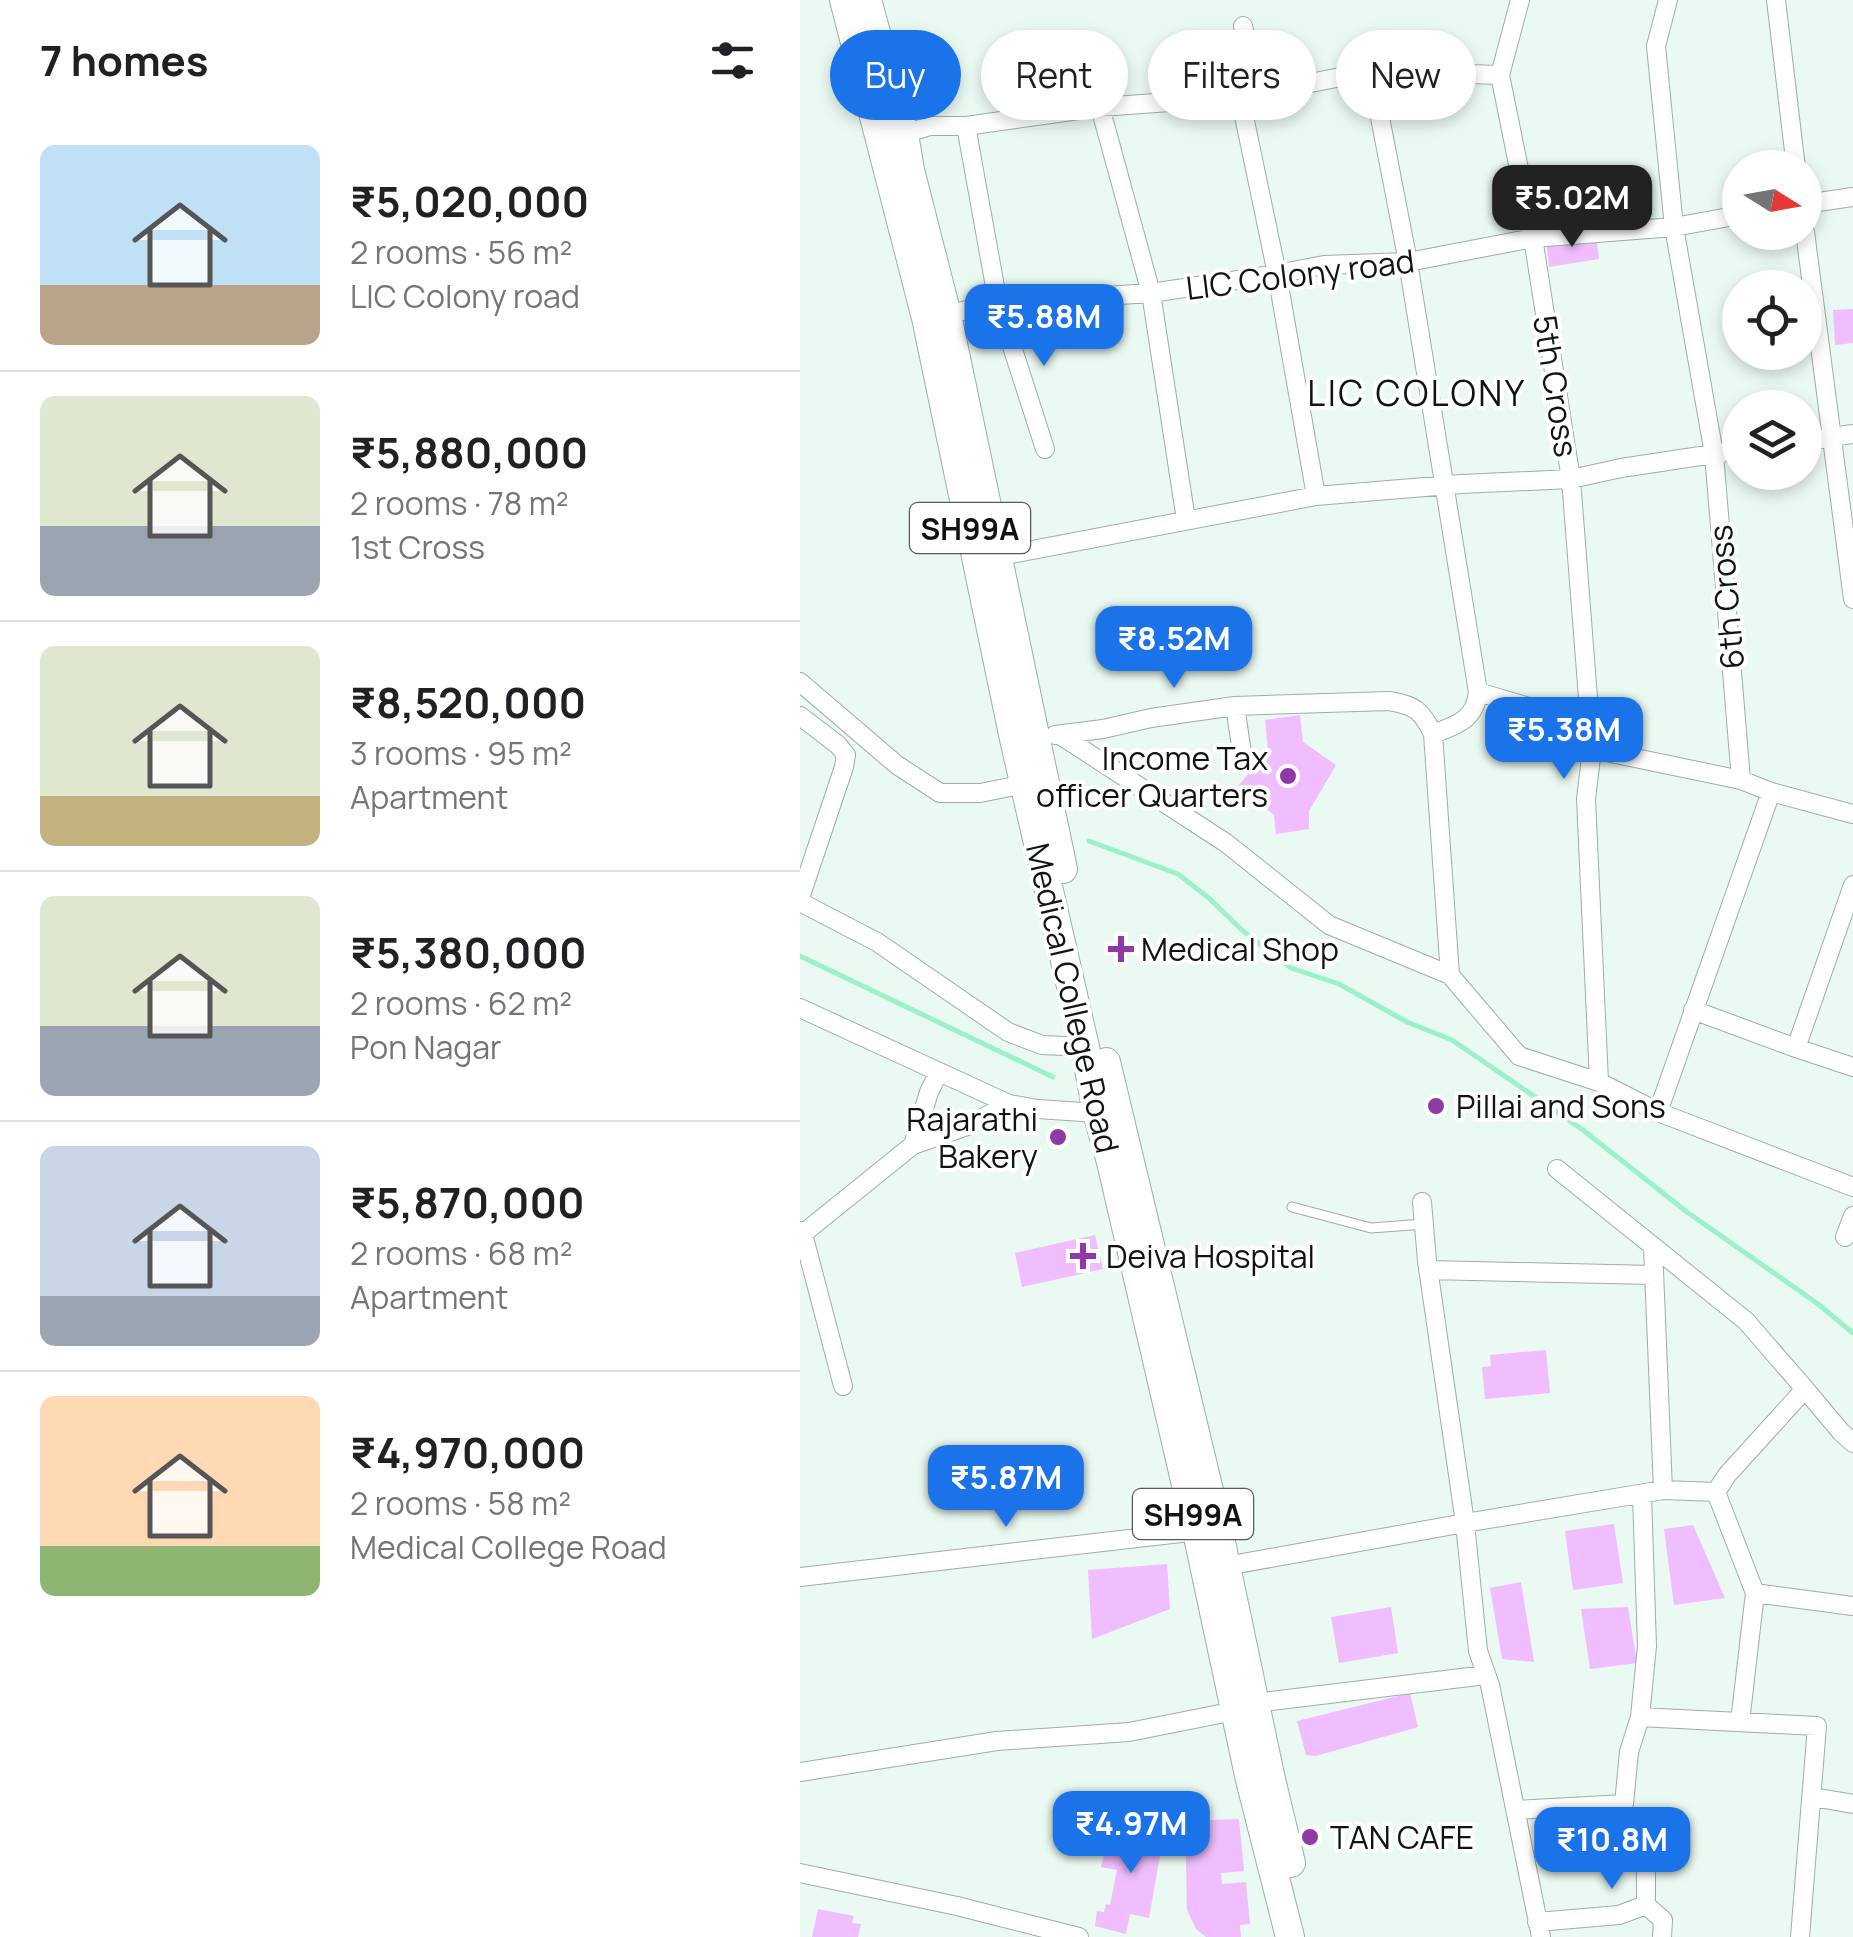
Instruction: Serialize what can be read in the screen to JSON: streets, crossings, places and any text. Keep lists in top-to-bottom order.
{
  "streets": {
    "main road": ["SH99A", "Medical College Road"],
    "street": ["LIC Colony road", "5th Cross", "6th Cross"]
  },
  "crossings": [
    ["LIC Colony road", "5th Cross"],
    ["LIC Colony road", "6th Cross"],
    ["LIC Colony road", "Medical College Road"]
  ],
  "districts": ["LIC COLONY"],
  "places": {
    "other": [
      "Income Tax officer Quarters",
      "Pillai and Sons",
      "Rajarathi Bakery",
      "TAN CAFE"
    ],
    "health": ["Medical Shop", "Deiva Hospital"]
  },
  "north": "right",
  "page": {
    "heading": "7 homes",
    "chip": [
      "Buy",
      "Rent",
      "Filters",
      "New"
    ],
    "list": [
      {
        "name": "₹5,020,000",
        "note": "2 rooms · 56 m² · LIC Colony road"
      },
      {
        "name": "₹5,880,000",
        "note": "2 rooms · 78 m² · 1st Cross"
      },
      {
        "name": "₹8,520,000",
        "note": "3 rooms · 95 m² · Apartment"
      },
      {
        "name": "₹5,380,000",
        "note": "2 rooms · 62 m² · Pon Nagar"
      },
      {
        "name": "₹5,870,000",
        "note": "2 rooms · 68 m² · Apartment"
      },
      {
        "name": "₹4,970,000",
        "note": "2 rooms · 58 m² · Medical College Road"
      }
    ],
    "price": [
      "₹5.02M",
      "₹5.88M",
      "₹8.52M",
      "₹5.38M",
      "₹5.87M",
      "₹4.97M",
      "₹10.8M"
    ]
  }
}
